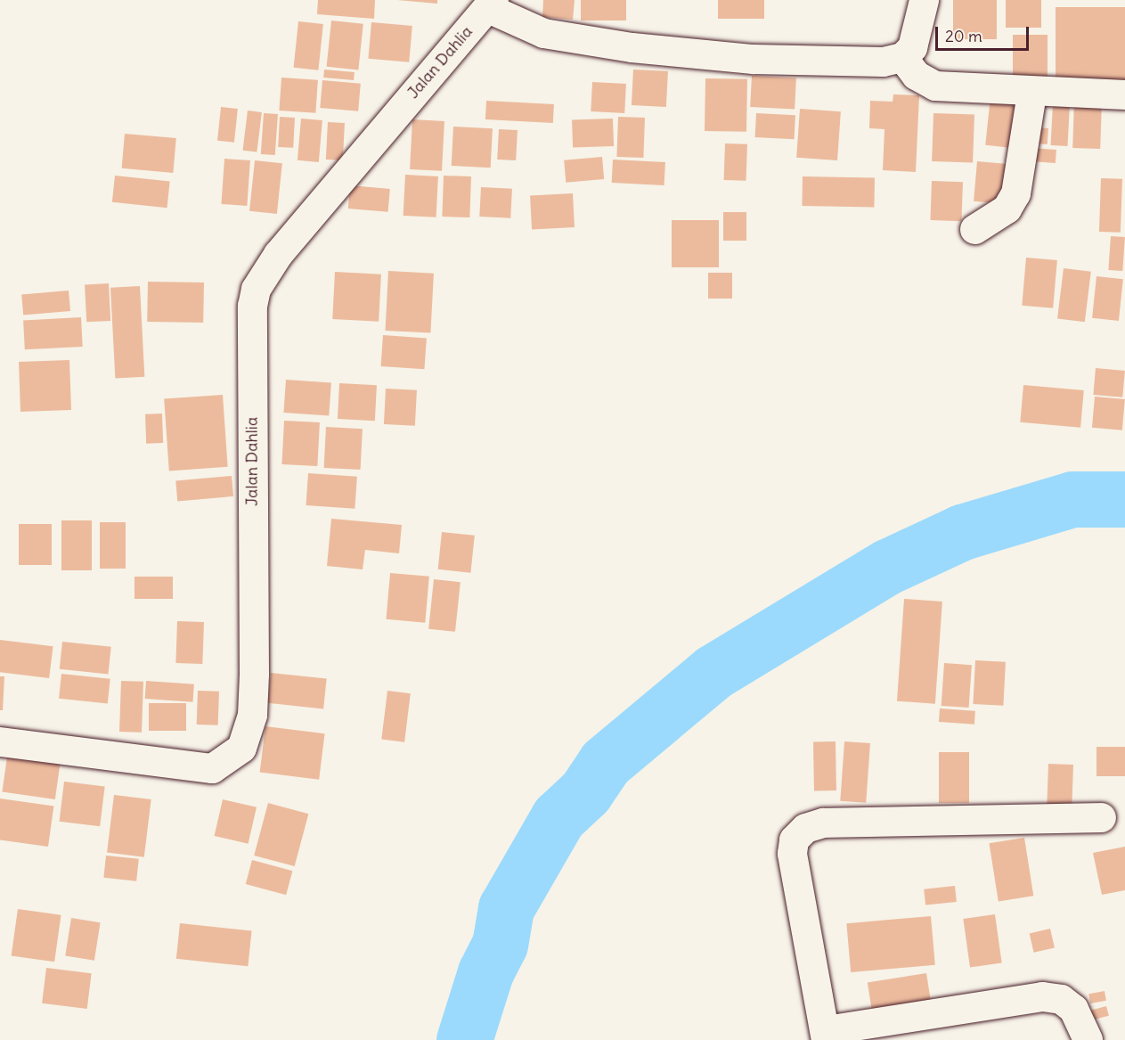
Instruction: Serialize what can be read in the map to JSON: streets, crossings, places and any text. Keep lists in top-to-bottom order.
{
  "streets": {
    "street": ["Jalan Dahlia"]
  },
  "scale_bar": "20 m"
}
